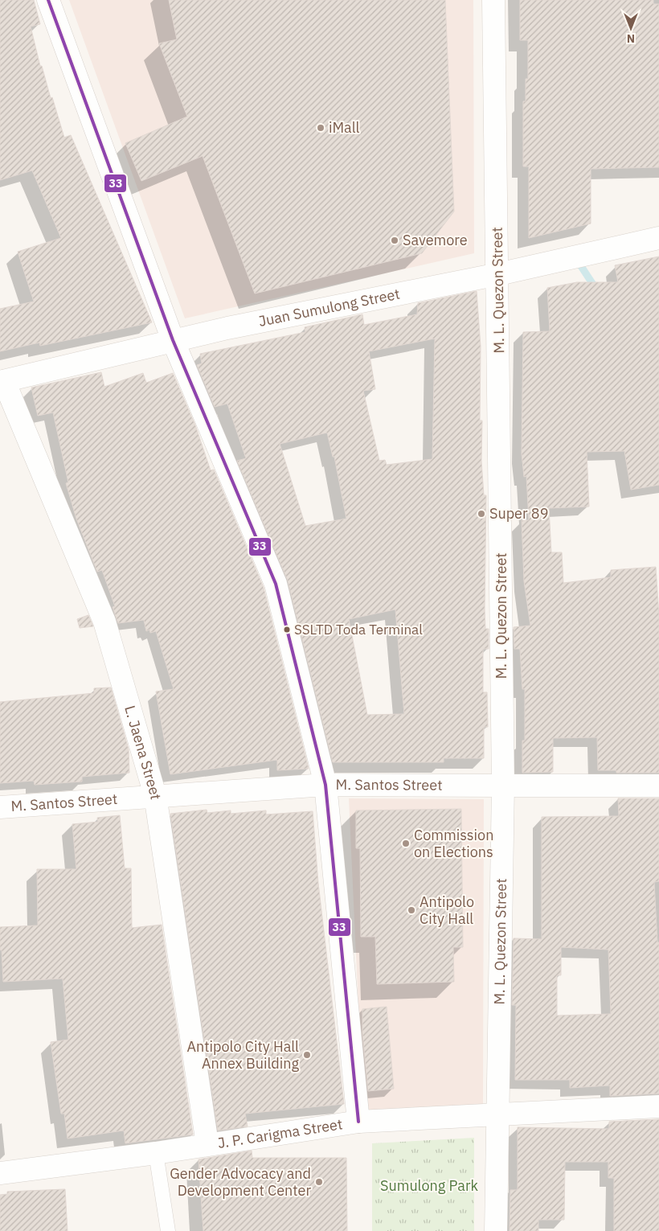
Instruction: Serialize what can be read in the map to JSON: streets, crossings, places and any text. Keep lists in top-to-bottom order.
{
  "streets": {
    "street": [
      "M. L. Quezon Street",
      "Juan Sumulong Street",
      "L. Jaena Street",
      "M. Santos Street",
      "J. P. Carigma Street"
    ]
  },
  "crossings": [
    ["M. L. Quezon Street", "Juan Sumulong Street"],
    ["M. L. Quezon Street", "M. Santos Street"],
    ["M. L. Quezon Street", "J. P. Carigma Street"],
    ["Juan Sumulong Street", "L. Jaena Street"],
    ["L. Jaena Street", "M. Santos Street"],
    ["L. Jaena Street", "J. P. Carigma Street"]
  ],
  "parks": ["Sumulong Park"],
  "places": [
    "iMall",
    "Savemore",
    "Super 89",
    "SSLTD Toda Terminal",
    "Commission on Elections",
    "Antipolo City Hall",
    "Antipolo City Hall Annex Building",
    "Gender Advocacy and Development Center"
  ],
  "lines": ["transit line 33"],
  "north": "bottom"
}
